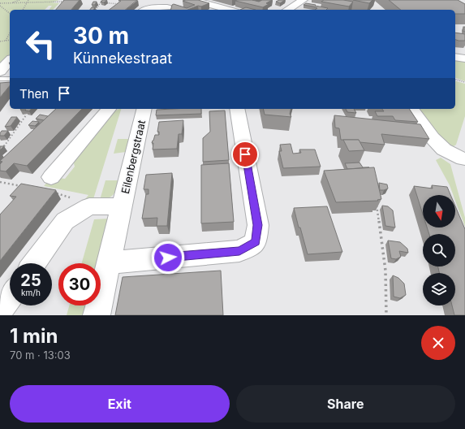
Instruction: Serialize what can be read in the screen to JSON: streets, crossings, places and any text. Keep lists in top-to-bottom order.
{
  "streets": {
    "street": ["Eilenbergstraat"]
  },
  "north": "bottom",
  "page": {
    "turn": ["30 m", "Künnekestraat"],
    "then": "Then",
    "speed": "25 km/h",
    "limit": "30",
    "heading": ["1 min", "70 m · 13:03"],
    "buttons": ["Exit", "Share"]
  }
}
